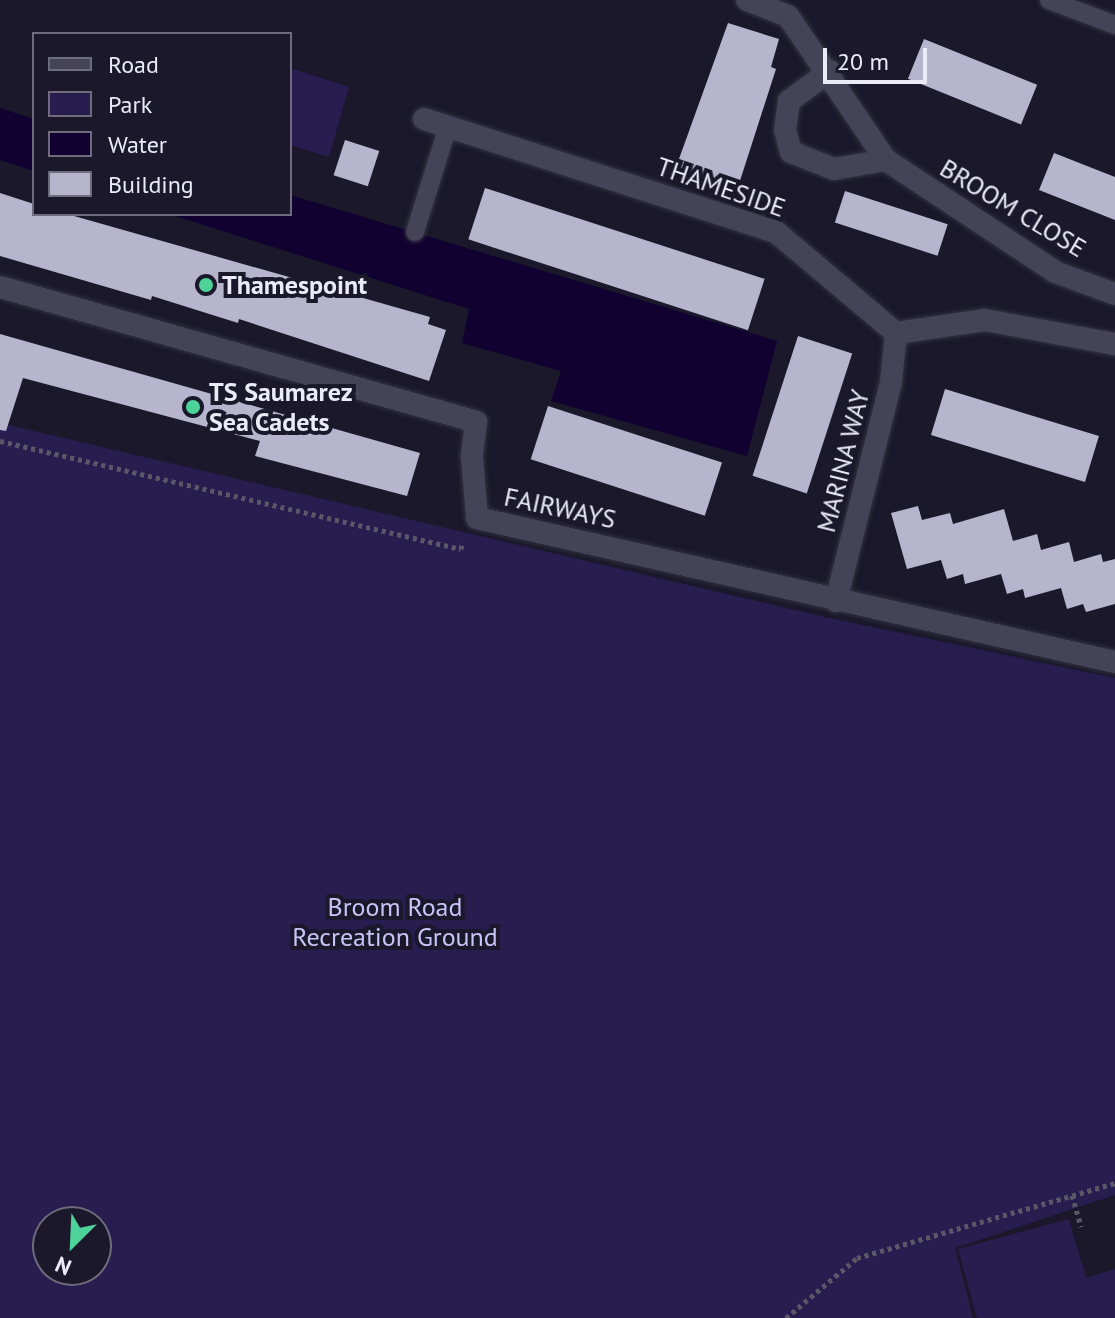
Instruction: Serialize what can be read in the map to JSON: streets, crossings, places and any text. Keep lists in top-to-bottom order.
{
  "streets": {
    "street": [
      "THAMESIDE",
      "BROOM CLOSE",
      "MARINA WAY",
      "FAIRWAYS"
    ]
  },
  "crossings": [
    ["THAMESIDE", "MARINA WAY"],
    ["MARINA WAY", "FAIRWAYS"]
  ],
  "parks": ["Broom Road Recreation Ground"],
  "places": ["Thamespoint", "TS Saumarez Sea Cadets"],
  "legend": [
    "Road",
    "Park",
    "Water",
    "Building"
  ],
  "scale_bar": "20 m",
  "north": "bottom left"
}
